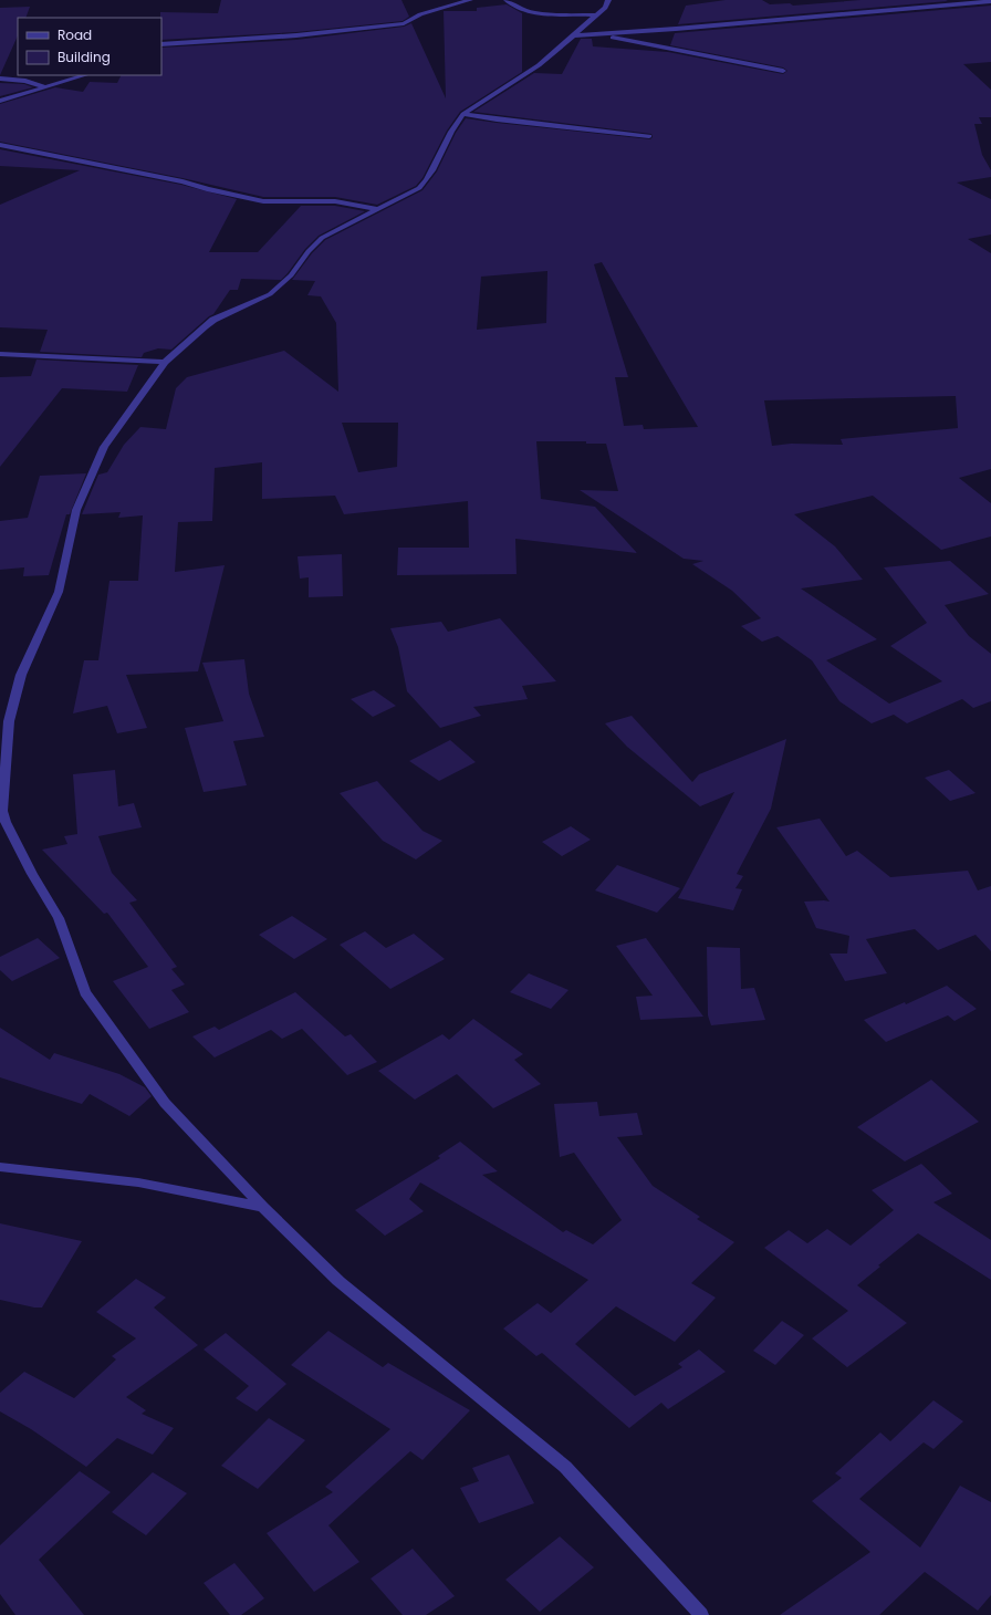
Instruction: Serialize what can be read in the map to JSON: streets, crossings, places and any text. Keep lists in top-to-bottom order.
{
  "legend": ["Road", "Building"]
}
